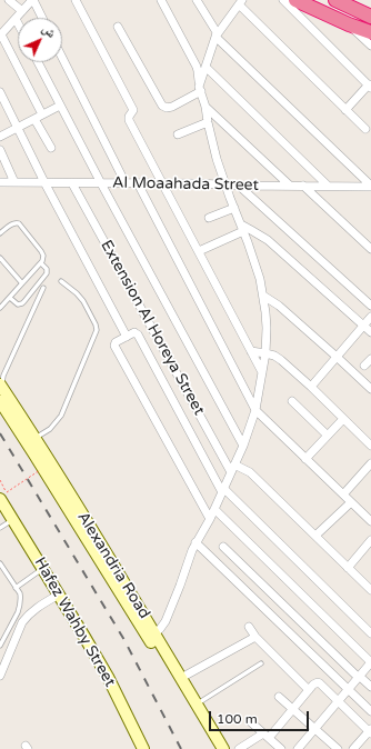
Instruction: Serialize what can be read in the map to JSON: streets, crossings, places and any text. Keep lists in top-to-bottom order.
{
  "streets": {
    "main road": ["Alexandria Road", "Hafez Wahby Street"],
    "street": ["Al Moaahada Street", "Extension Al Horeya Street"]
  },
  "crossings": [
    ["Al Moaahada Street", "Extension Al Horeya Street"]
  ],
  "scale_bar": "100 m",
  "north": "top right"
}
